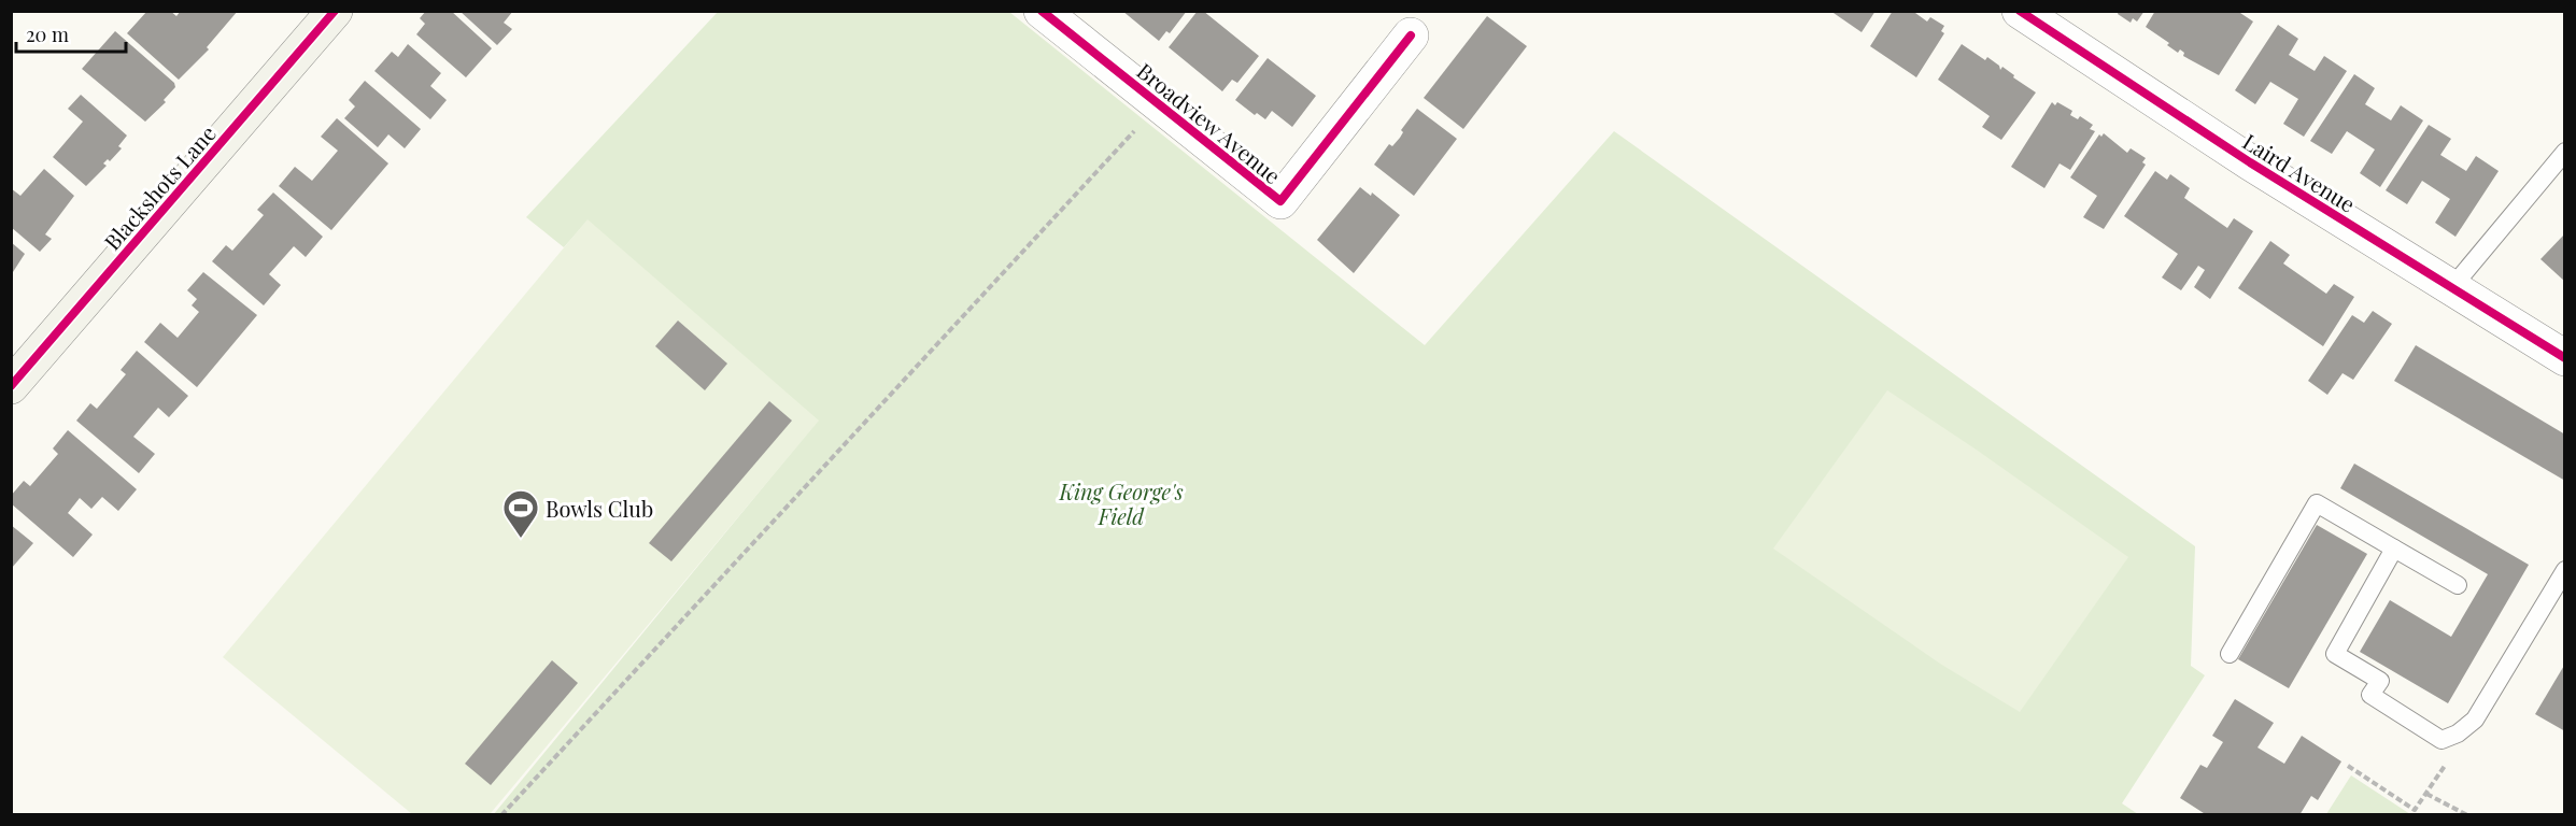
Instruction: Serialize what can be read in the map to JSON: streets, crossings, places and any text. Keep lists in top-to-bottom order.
{
  "streets": {
    "street": ["Broadview Avenue", "Laird Avenue", "Blackshots Lane"]
  },
  "parks": ["King George's Field"],
  "places": {
    "sports": ["Bowls Club"]
  },
  "scale_bar": "20 m"
}
